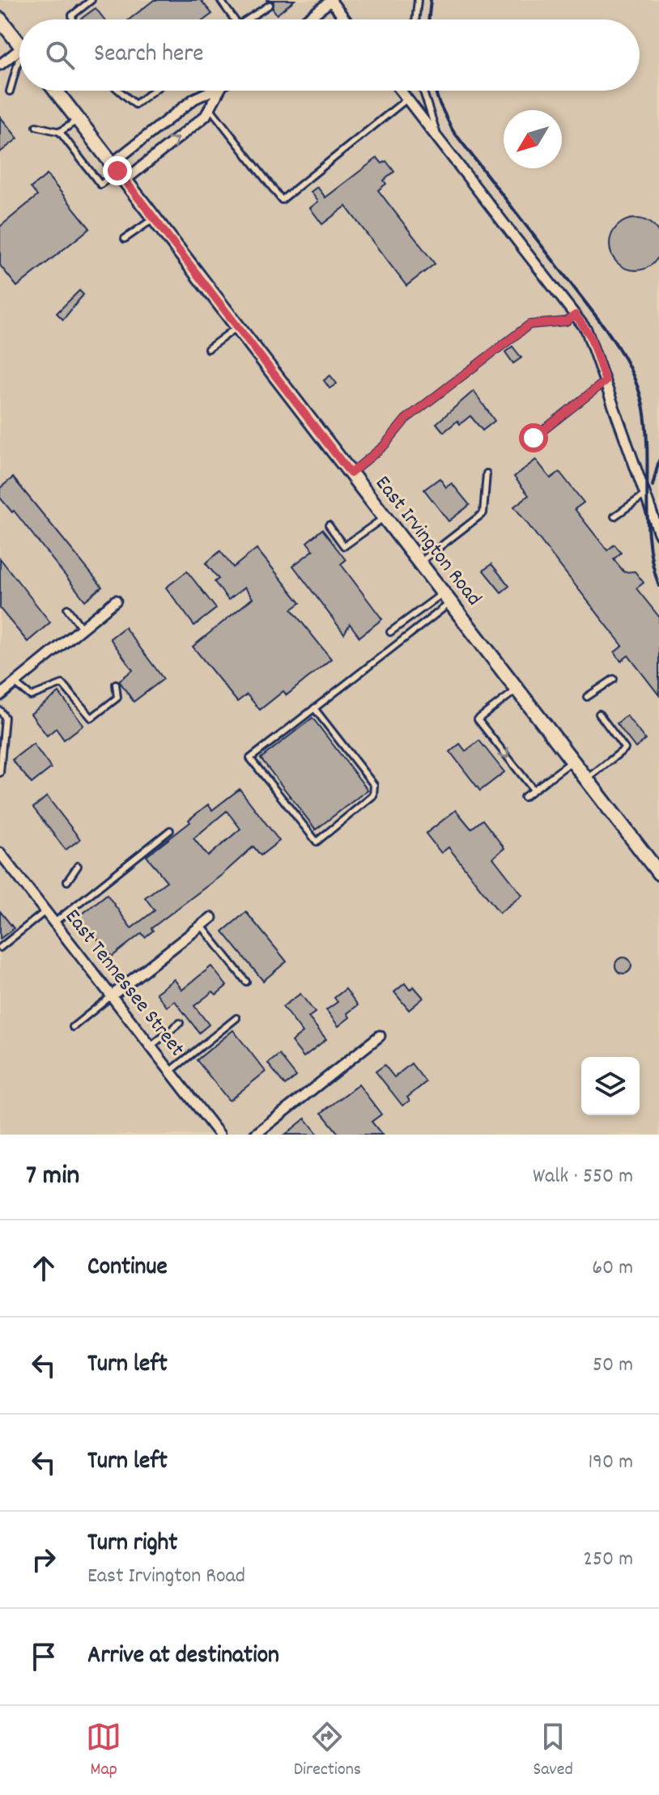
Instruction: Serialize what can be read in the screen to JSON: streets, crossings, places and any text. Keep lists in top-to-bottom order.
{
  "streets": {
    "street": ["East Irvington Road", "East Tennessee Street"]
  },
  "north": "bottom left",
  "page": {
    "search": "Search here",
    "heading": ["7 min", "Walk · 550 m"],
    "list": [
      ["Continue", "60 m"],
      ["Turn left", "50 m"],
      ["Turn left", "190 m"],
      ["Turn right", "East Irvington Road", "250 m"],
      "Arrive at destination"
    ],
    "nav": ["Map", "Directions", "Saved"]
  }
}
